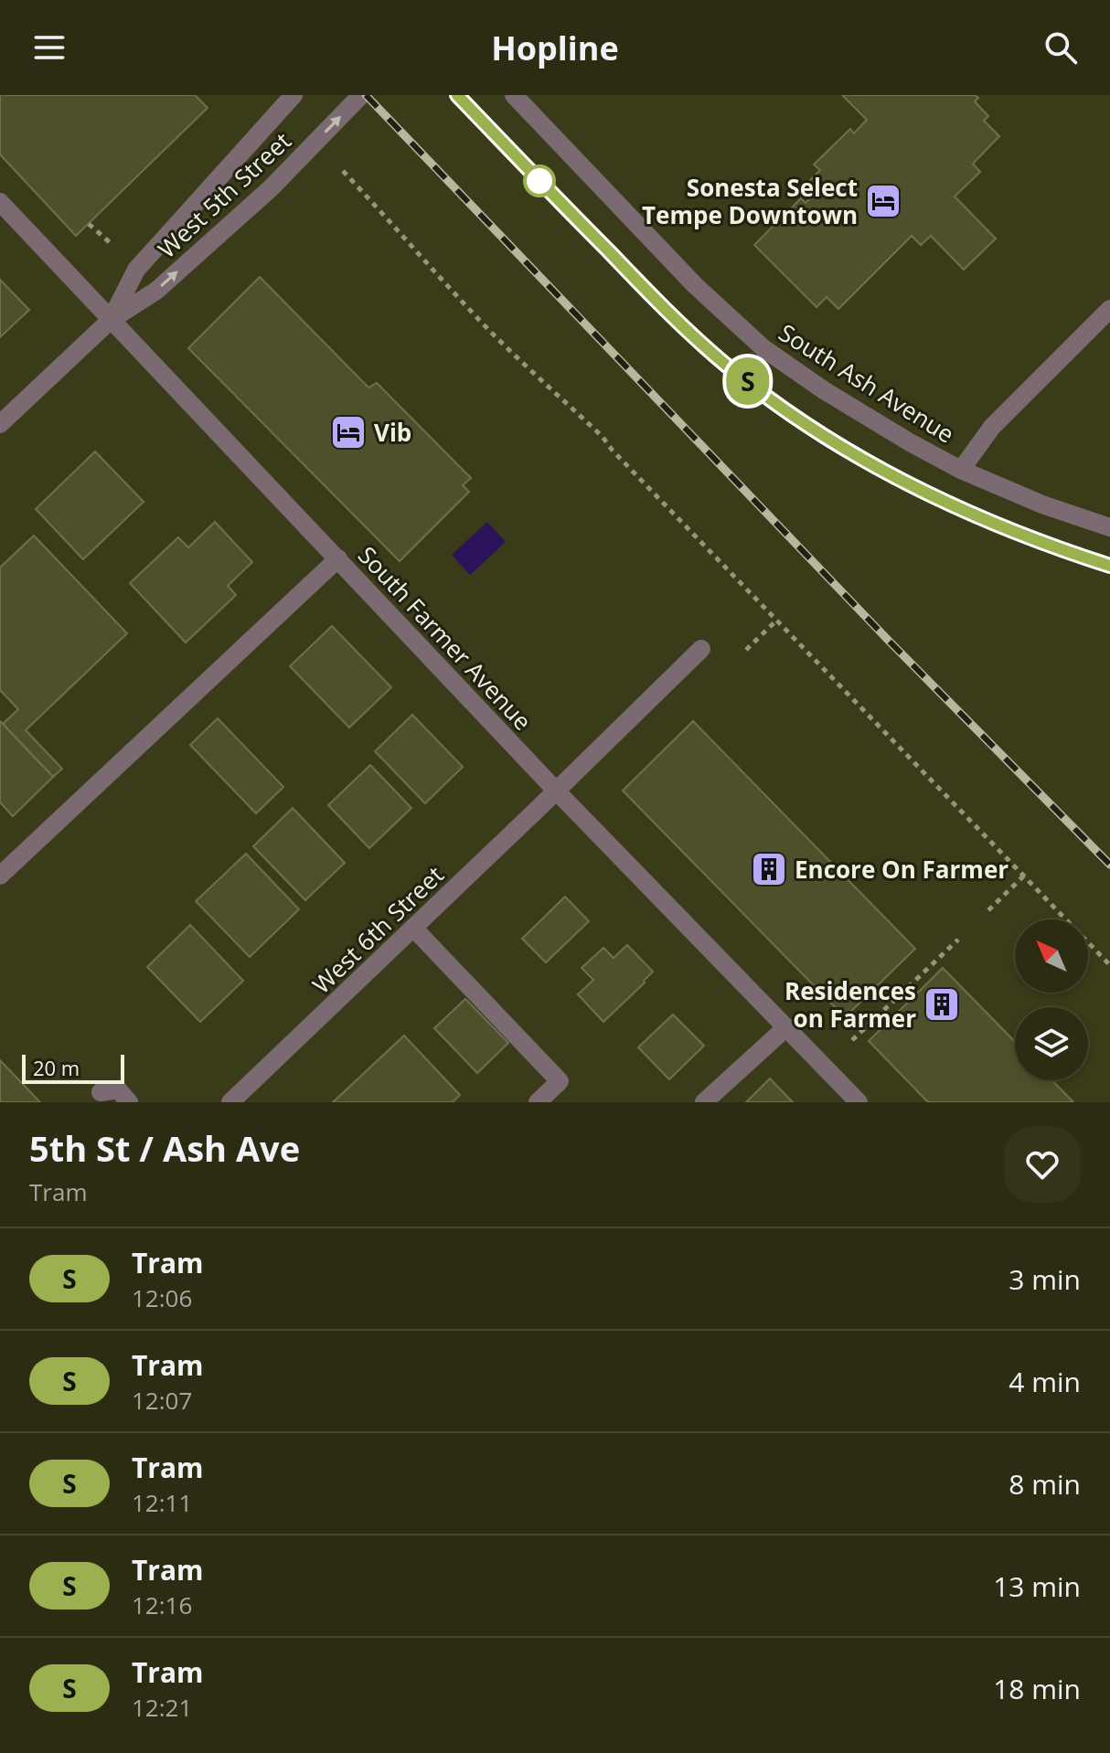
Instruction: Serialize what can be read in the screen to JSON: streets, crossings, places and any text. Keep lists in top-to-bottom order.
{
  "streets": {
    "street": [
      "West 5th Street",
      "South Ash Avenue",
      "South Farmer Avenue",
      "West 6th Street"
    ]
  },
  "crossings": [
    ["West 5th Street", "South Farmer Avenue"],
    ["South Farmer Avenue", "West 6th Street"]
  ],
  "places": {
    "hotel": ["Sonesta Select Tempe Downtown", "Vib"],
    "building": ["Encore On Farmer", "Residences on Farmer"]
  },
  "lines": ["tram line S"],
  "scale_bar": "20 m",
  "north": "top left",
  "page": {
    "header": "Hopline",
    "on_map": "S",
    "scale": "20 m",
    "heading": ["5th St / Ash Ave", "Tram"],
    "list": [
      {
        "mark": "S",
        "name": "Tram",
        "note": "12:06",
        "value": "3 min"
      },
      {
        "mark": "S",
        "name": "Tram",
        "note": "12:07",
        "value": "4 min"
      },
      {
        "mark": "S",
        "name": "Tram",
        "note": "12:11",
        "value": "8 min"
      },
      {
        "mark": "S",
        "name": "Tram",
        "note": "12:16",
        "value": "13 min"
      },
      {
        "mark": "S",
        "name": "Tram",
        "note": "12:21",
        "value": "18 min"
      }
    ]
  }
}
